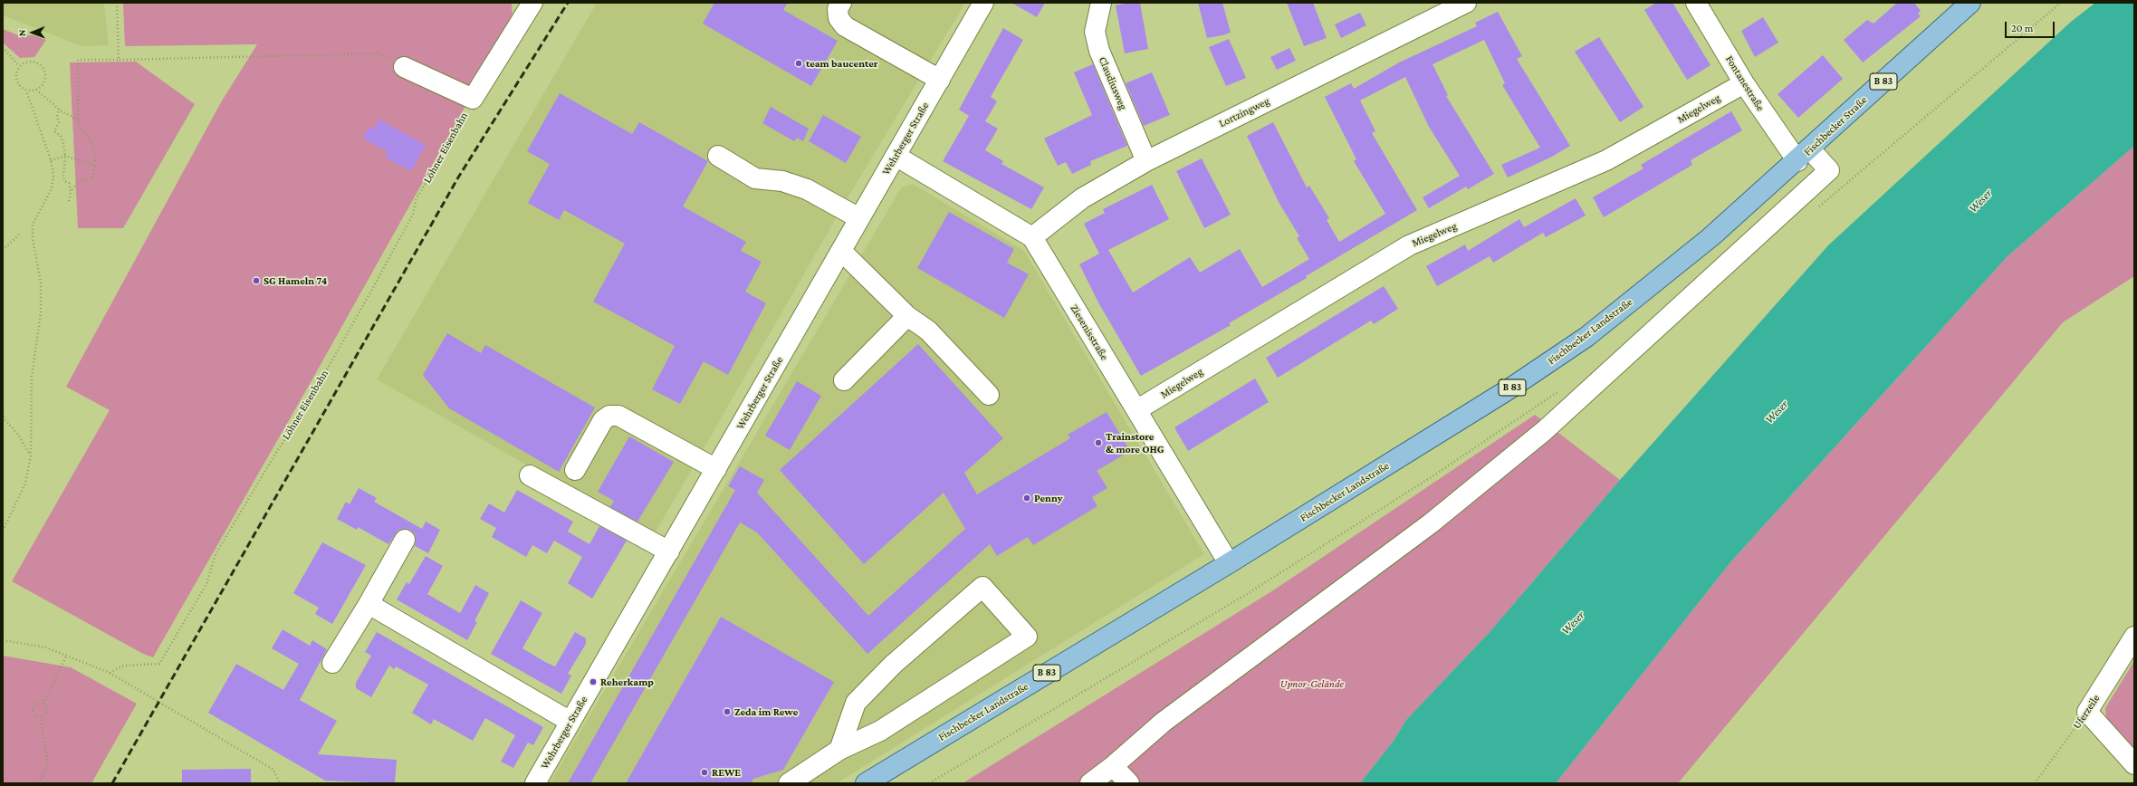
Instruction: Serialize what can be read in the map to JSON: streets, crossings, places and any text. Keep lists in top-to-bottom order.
{
  "streets": {
    "main road": ["B 83", "Fischbecker Straße", "Fischbecker Landstraße"],
    "street": [
      "Claudiusweg",
      "Fontanestraße",
      "Miegelweg",
      "Lortzingweg",
      "Wehrberger Straße",
      "Löhner Eisenbahn",
      "Ziesenisstraße",
      "Uferzeile"
    ]
  },
  "crossings": [
    ["Claudiusweg", "Lortzingweg"],
    ["Fontanestraße", "Miegelweg"],
    ["Fontanestraße", "Fischbecker Straße"],
    ["Fontanestraße", "Fischbecker Landstraße"],
    ["Miegelweg", "Ziesenisstraße"],
    ["Lortzingweg", "Ziesenisstraße"],
    ["Fischbecker Straße", "Fischbecker Landstraße"],
    ["Wehrberger Straße", "Ziesenisstraße"],
    ["Fischbecker Landstraße", "Ziesenisstraße"]
  ],
  "water": ["Weser"],
  "parks": ["Upnor-Gelände"],
  "places": [
    "team baucenter",
    "SG Hameln 74",
    "Trainstore & more OHG",
    "Penny",
    "Reherkamp",
    "Zeda im Rewe",
    "REWE"
  ],
  "scale_bar": "20 m",
  "north": "left"
}
